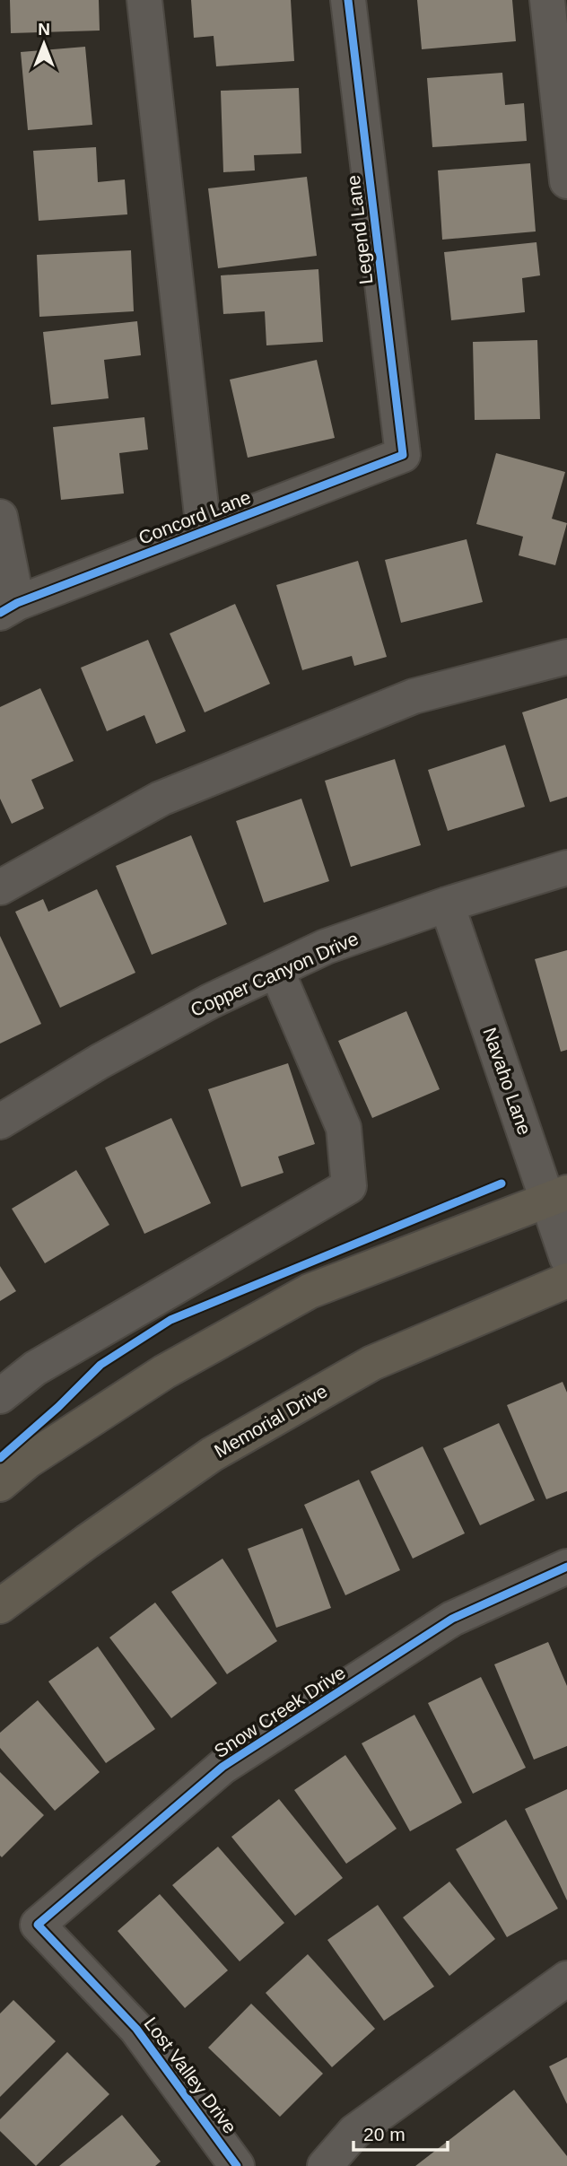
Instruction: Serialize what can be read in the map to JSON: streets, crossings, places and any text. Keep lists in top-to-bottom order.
{
  "streets": {
    "main road": ["Memorial Drive"],
    "street": [
      "Legend Lane",
      "Concord Lane",
      "Copper Canyon Drive",
      "Navaho Lane",
      "Snow Creek Drive",
      "Lost Valley Drive"
    ]
  },
  "crossings": [
    ["Legend Lane", "Concord Lane"],
    ["Copper Canyon Drive", "Navaho Lane"],
    ["Snow Creek Drive", "Lost Valley Drive"]
  ],
  "scale_bar": "20 m",
  "north": "top"
}
